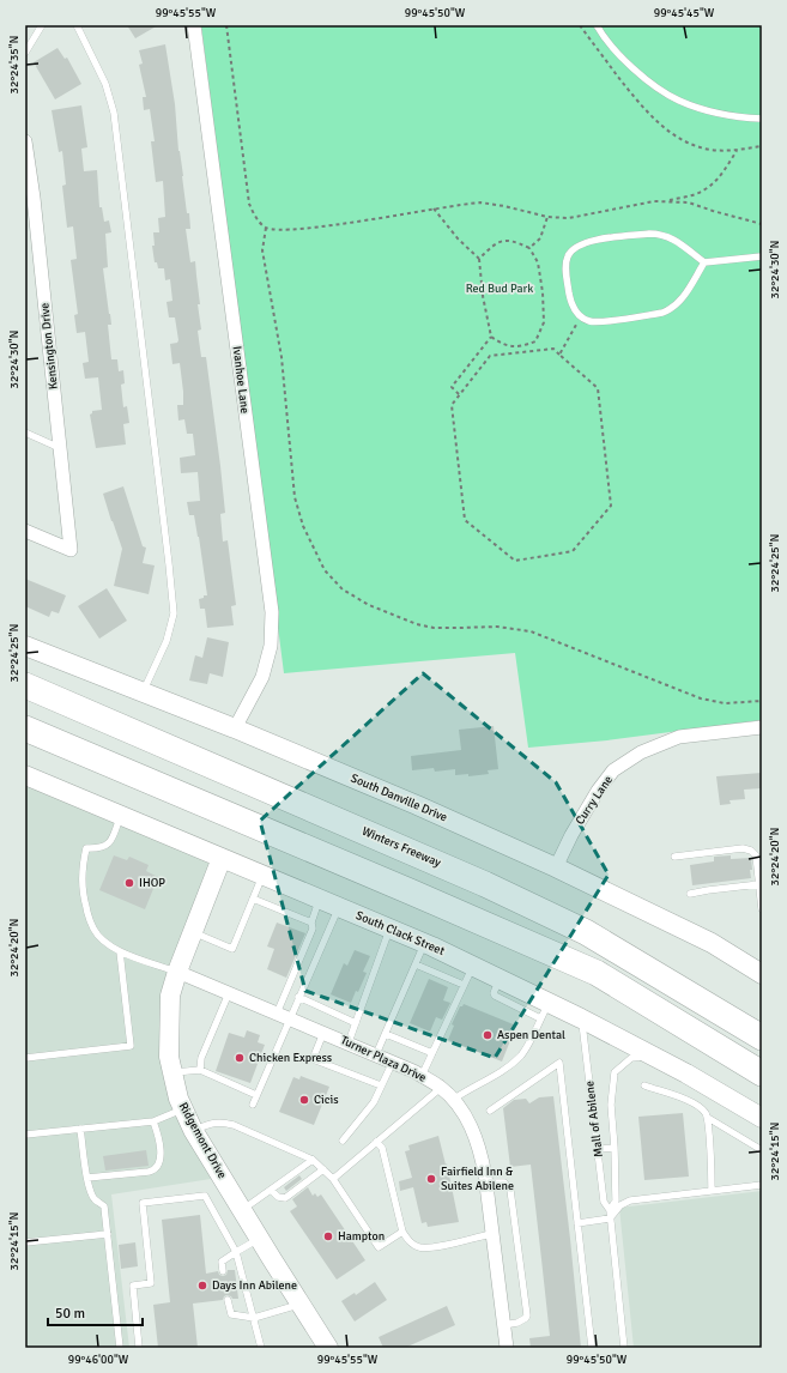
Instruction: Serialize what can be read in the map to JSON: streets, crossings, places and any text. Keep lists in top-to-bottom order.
{
  "streets": {
    "highway": ["Winters Freeway"],
    "main road": ["South Danville Drive", "South Clack Street", "Ridgemont Drive"],
    "street": [
      "Kensington Drive",
      "Ivanhoe Lane",
      "Curry Lane",
      "Turner Plaza Drive"
    ],
    "lane": ["Mall of Abilene"]
  },
  "crossings": [
    ["Ivanhoe Lane", "South Danville Drive"],
    ["South Danville Drive", "Curry Lane"],
    ["South Clack Street", "Mall of Abilene"],
    ["South Clack Street", "Ridgemont Drive"],
    ["Turner Plaza Drive", "Ridgemont Drive"]
  ],
  "parks": ["Red Bud Park"],
  "places": [
    "IHOP",
    "Aspen Dental",
    "Chicken Express",
    "Cicis",
    "Fairfield Inn & Suites Abilene",
    "Hampton",
    "Days Inn Abilene"
  ],
  "scale_bar": "50 m",
  "coordinates": [
    "99°45'55\"W",
    "99°45'50\"W",
    "99°45'45\"W",
    "32°24'35\"N",
    "32°24'30\"N",
    "32°24'25\"N",
    "32°24'20\"N",
    "32°24'15\"N",
    "99°46'00\"W"
  ]
}
